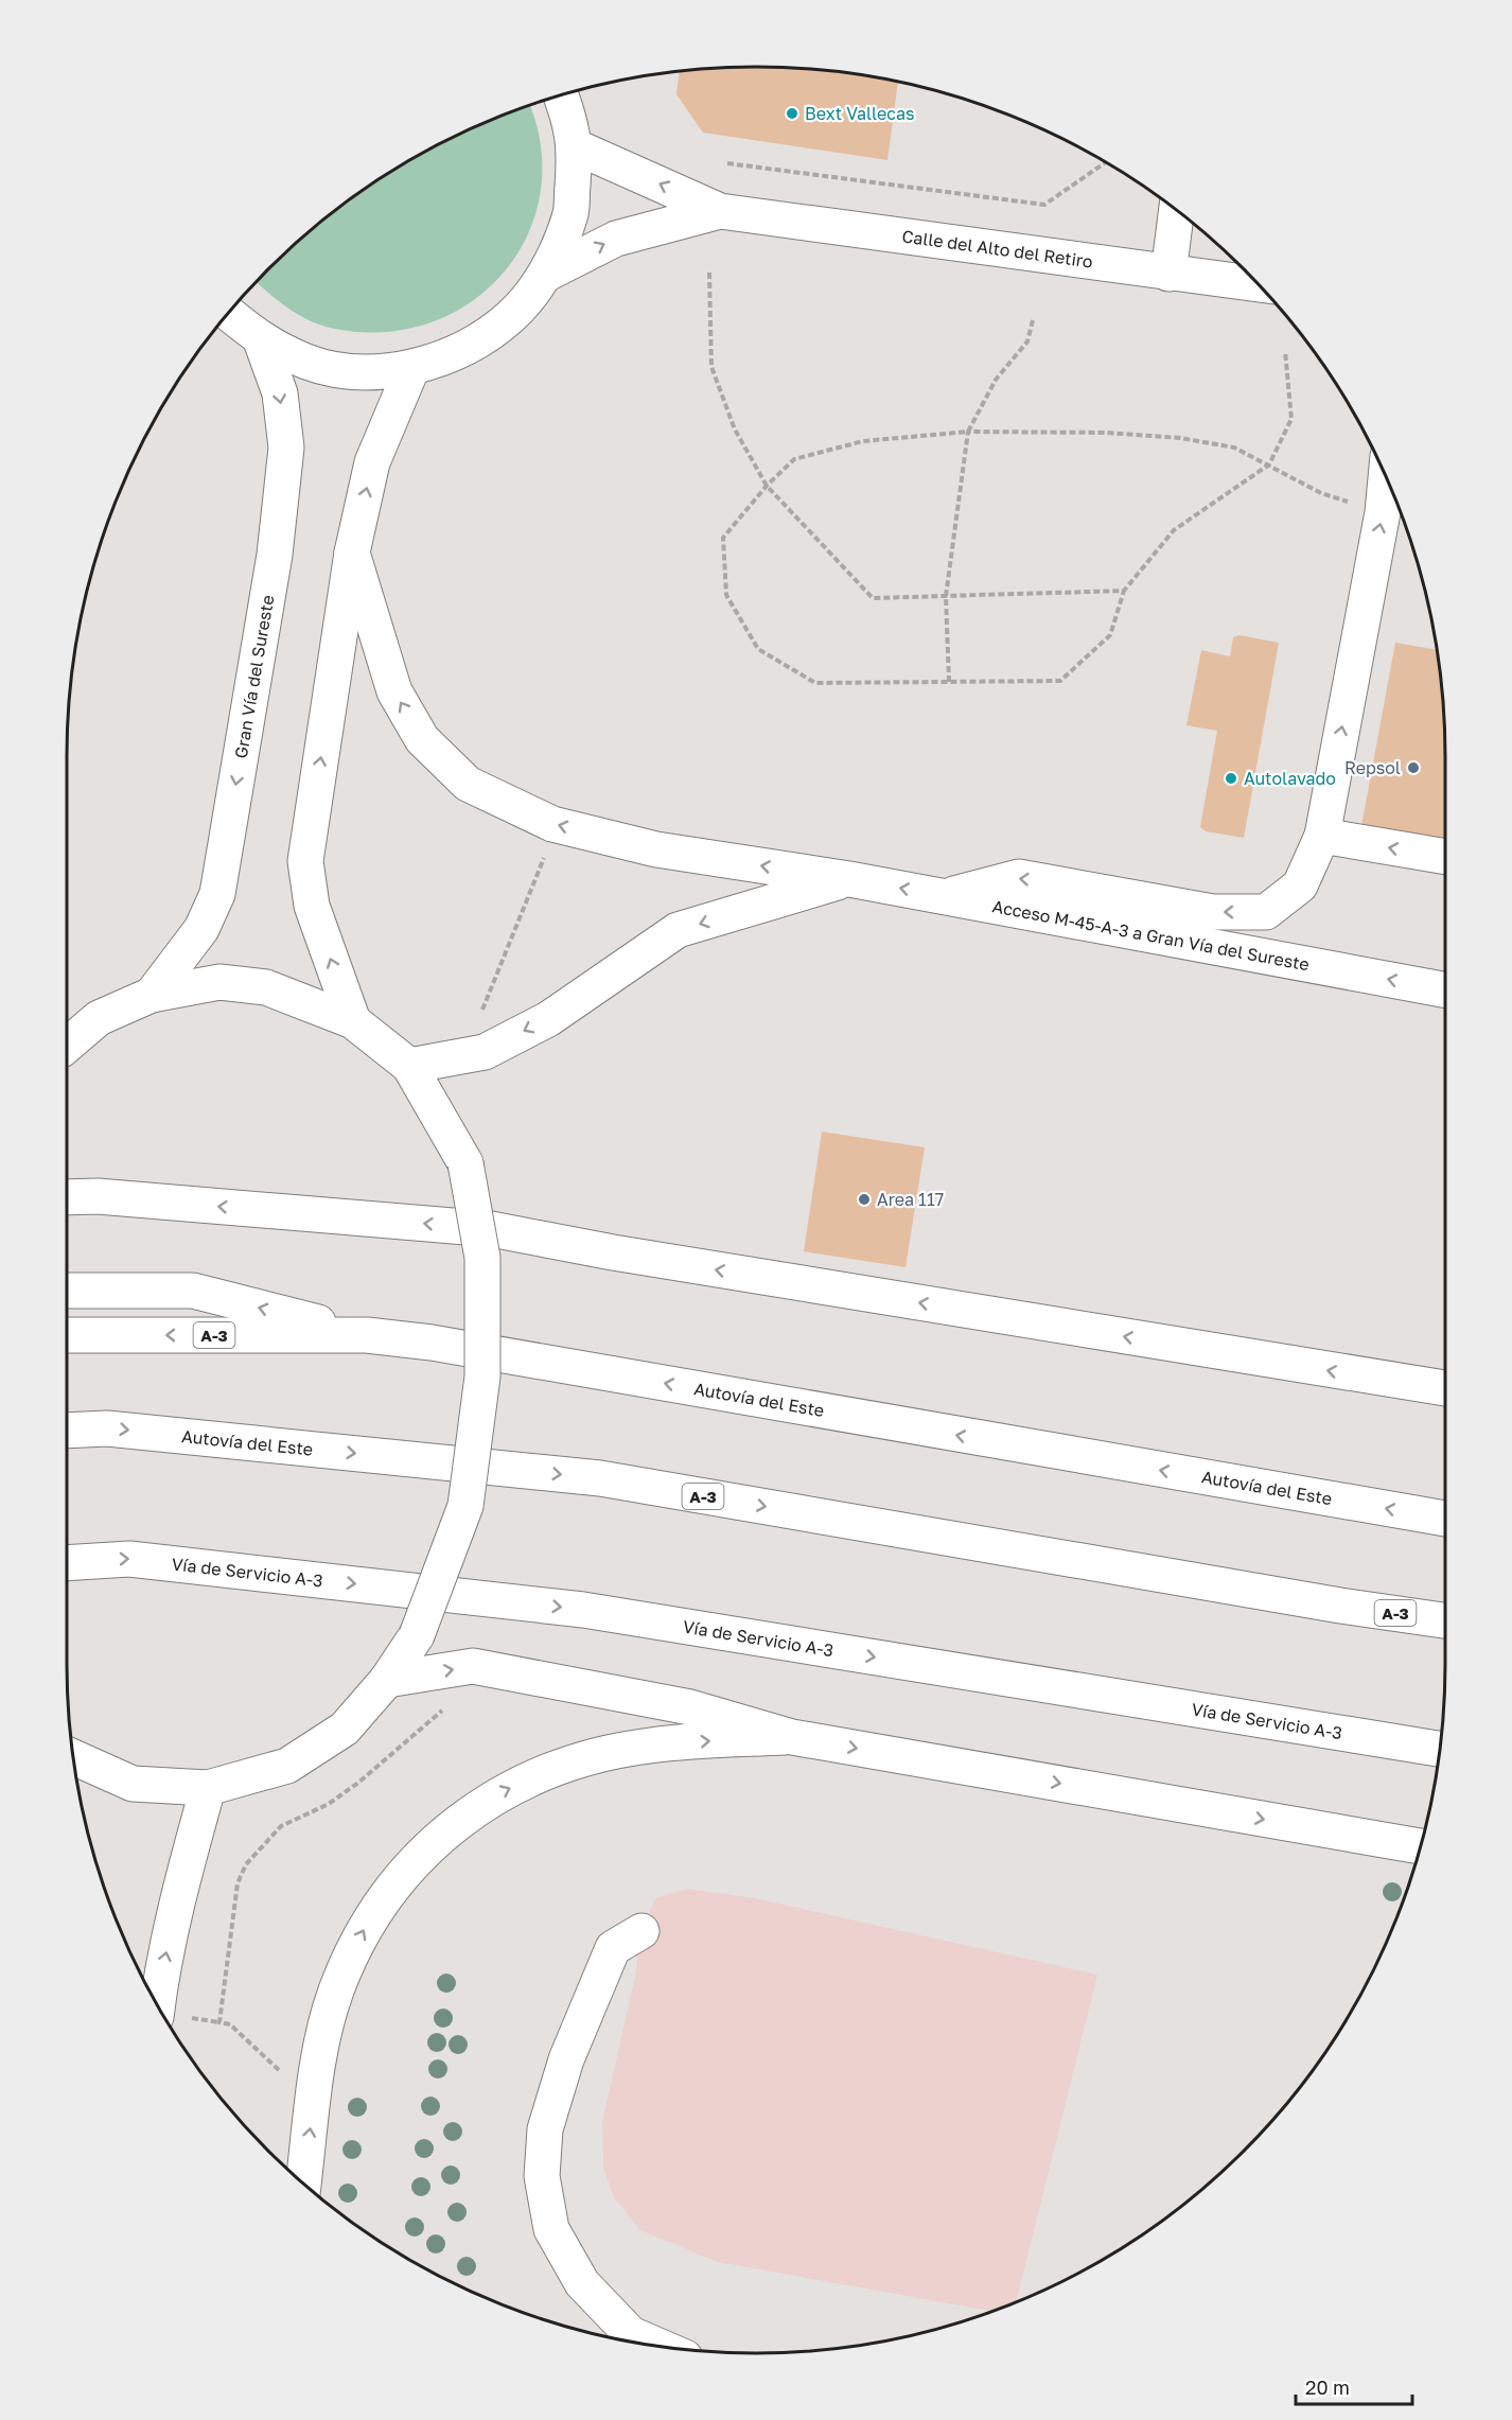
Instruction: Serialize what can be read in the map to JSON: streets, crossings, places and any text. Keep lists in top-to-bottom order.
{
  "streets": {
    "main road": [
      "Calle del Alto del Retiro",
      "Gran Vía del Sureste",
      "Acceso M-45-A-3 a Gran Vía del Sureste",
      "A-3",
      "Autovía del Este",
      "Vía de Servicio A-3"
    ]
  },
  "one_way": ["Acceso M-45-A-3 a Gran Vía del Sureste"],
  "places": [
    "Bext Vallecas",
    "Repsol",
    "Autolavado",
    "Area 117"
  ],
  "scale_bar": "20 m"
}
